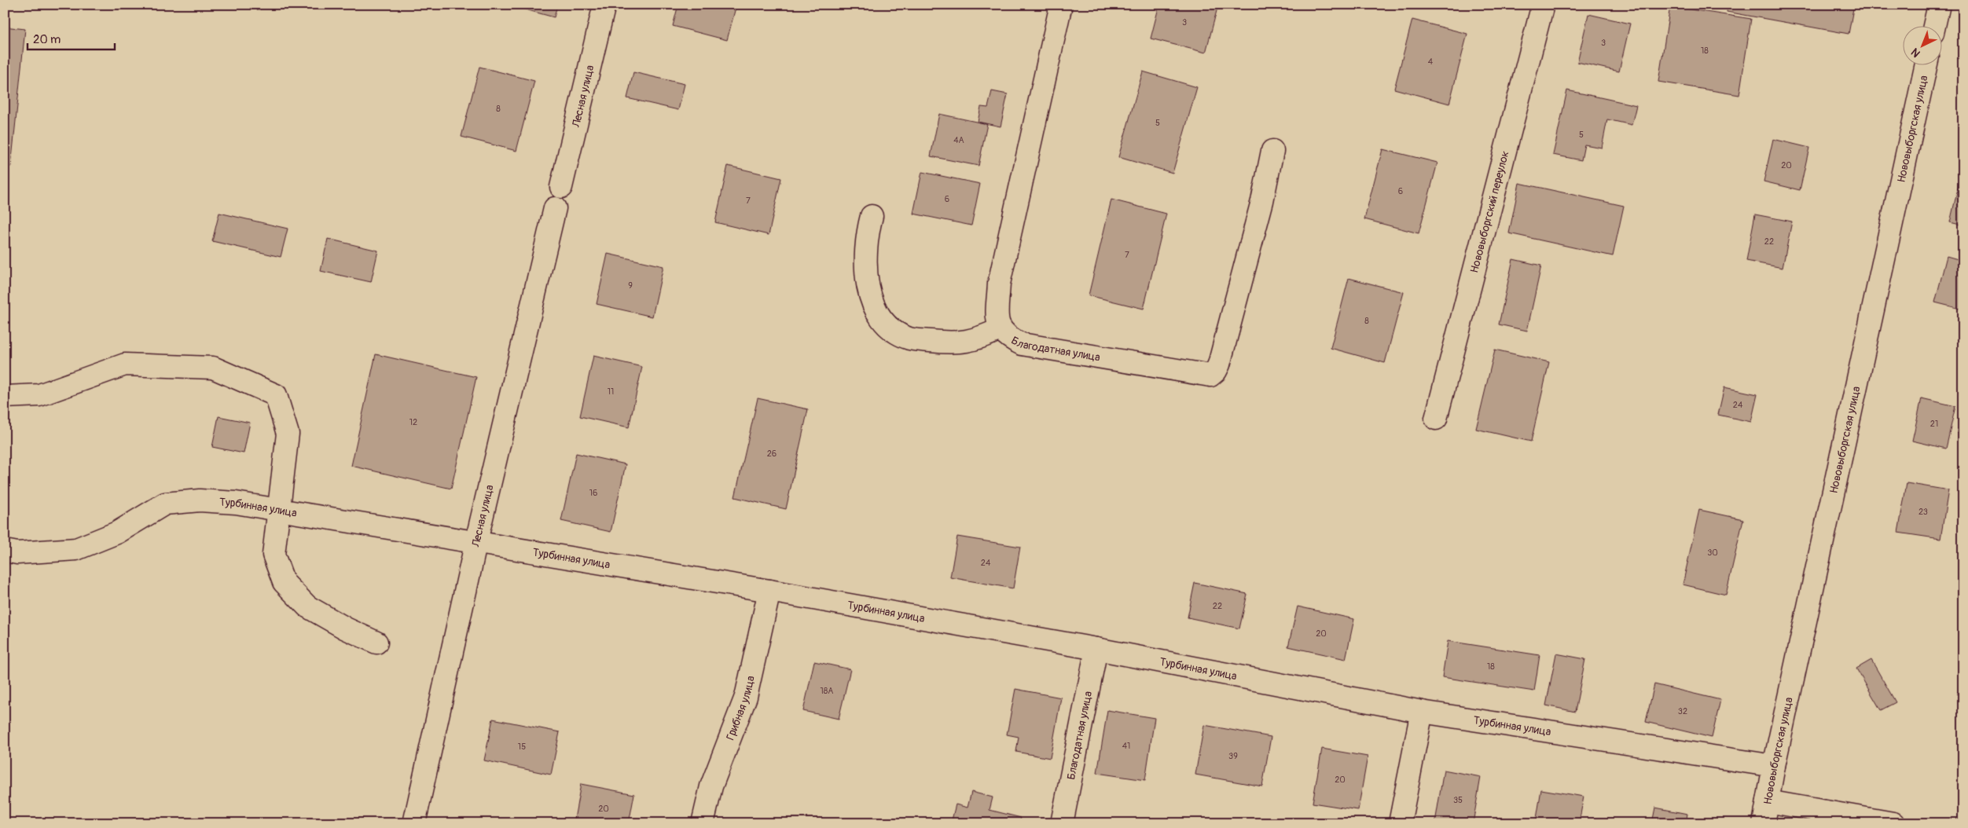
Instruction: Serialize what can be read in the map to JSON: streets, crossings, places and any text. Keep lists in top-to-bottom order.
{
  "streets": {
    "street": [
      "Лесная улица",
      "Нововыборгская улица",
      "Нововыборгский переулок",
      "Благодатная улица",
      "Турбинная улица",
      "Грибная улица"
    ]
  },
  "crossings": [
    ["Лесная улица", "Турбинная улица"],
    ["Нововыборгская улица", "Турбинная улица"],
    ["Благодатная улица", "Турбинная улица"],
    ["Турбинная улица", "Грибная улица"]
  ],
  "house_numbers": [
    "3",
    "3",
    "18",
    "4",
    "8",
    "5",
    "5",
    "4А",
    "20",
    "6",
    "6",
    "7",
    "22",
    "7",
    "9",
    "8",
    "11",
    "24",
    "12",
    "21",
    "26",
    "16",
    "23",
    "30",
    "24",
    "22",
    "20",
    "18",
    "18А",
    "32",
    "41",
    "15",
    "39",
    "20",
    "35",
    "20"
  ],
  "scale_bar": "20 m",
  "north": "bottom left"
}
